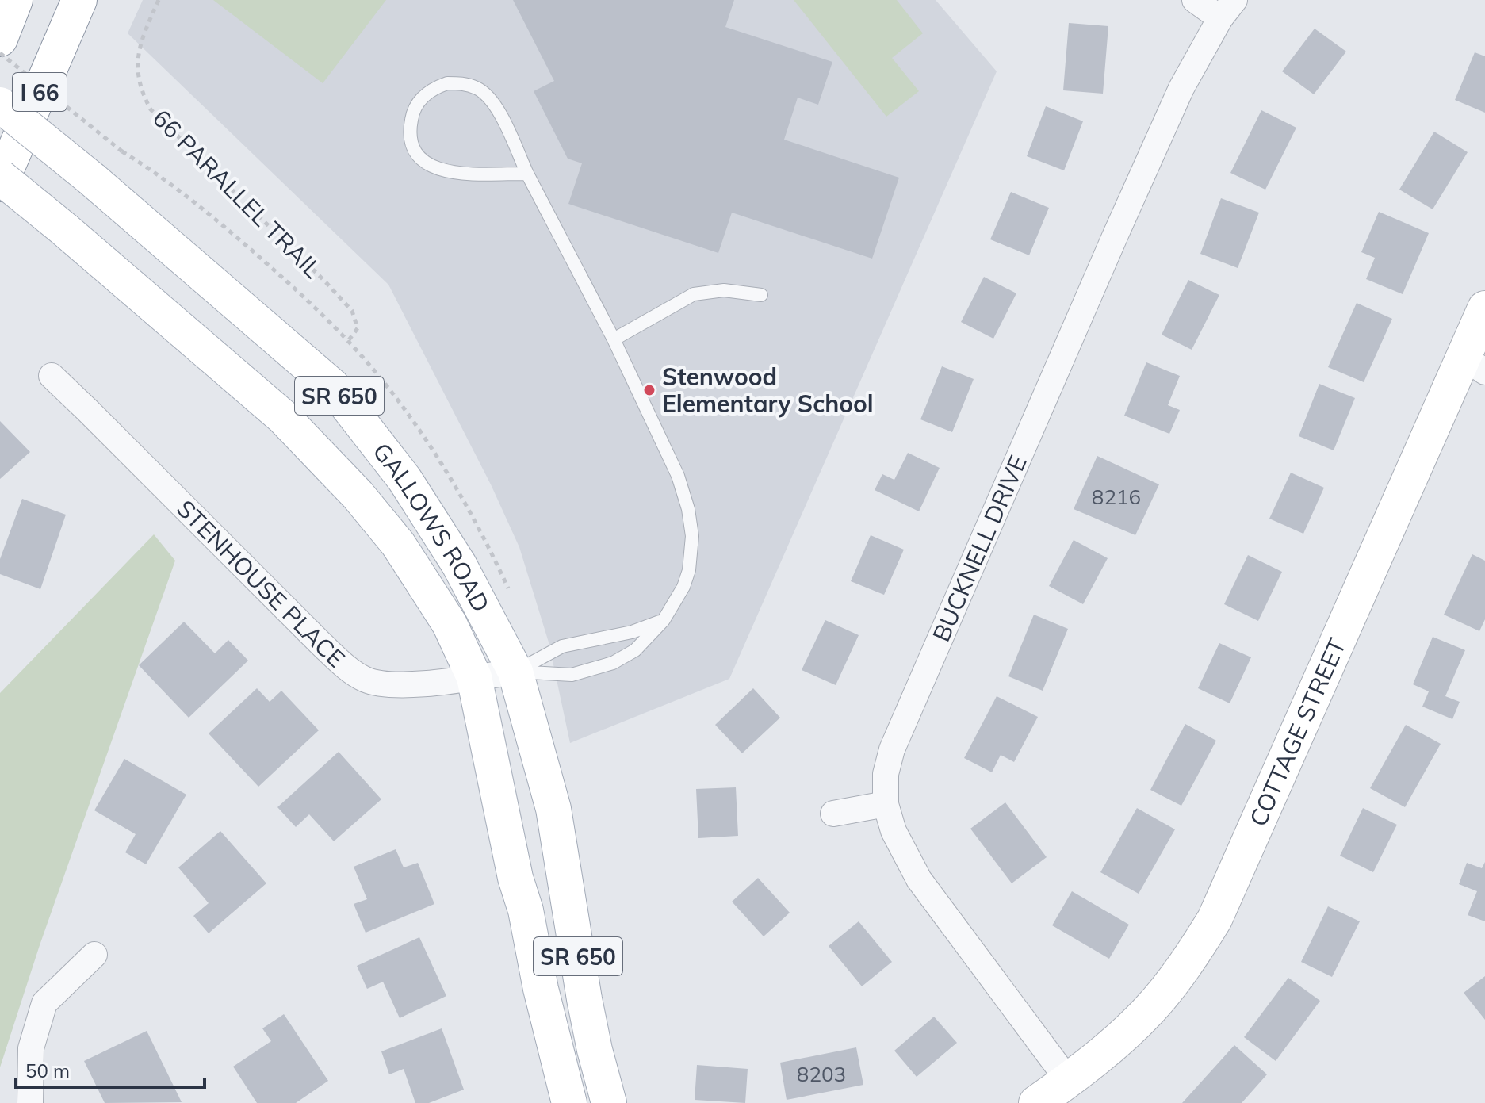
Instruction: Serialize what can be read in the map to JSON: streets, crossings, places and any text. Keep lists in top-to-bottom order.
{
  "streets": {
    "main road": [
      "I 66",
      "SR 650",
      "GALLOWS ROAD",
      "COTTAGE STREET"
    ],
    "street": ["BUCKNELL DRIVE", "STENHOUSE PLACE"],
    "path": ["66 PARALLEL TRAIL"]
  },
  "crossings": [
    ["GALLOWS ROAD", "STENHOUSE PLACE"],
    ["BUCKNELL DRIVE", "COTTAGE STREET"]
  ],
  "places": ["Stenwood Elementary School"],
  "house_numbers": ["8216", "8203"],
  "scale_bar": "50 m"
}
